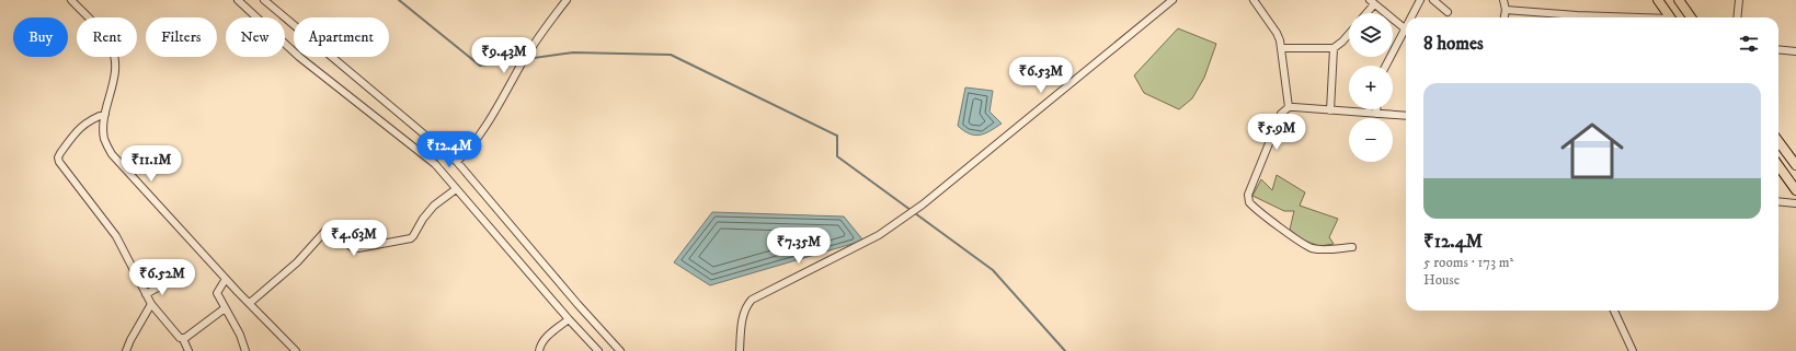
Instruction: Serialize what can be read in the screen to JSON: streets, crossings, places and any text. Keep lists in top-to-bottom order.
{
  "page": {
    "map_buttons": ["+", "−"],
    "chip": [
      "Buy",
      "Rent",
      "Filters",
      "New",
      "Apartment"
    ],
    "heading": "8 homes",
    "price": [
      "₹9.43M",
      "₹6.53M",
      "₹5.9M",
      "₹12.4M",
      "₹11.1M",
      "₹4.63M",
      "₹7.35M",
      "₹6.52M"
    ],
    "list": [
      {
        "name": "₹12.4M",
        "note": "5 rooms · 173 m² · House"
      }
    ]
  }
}
